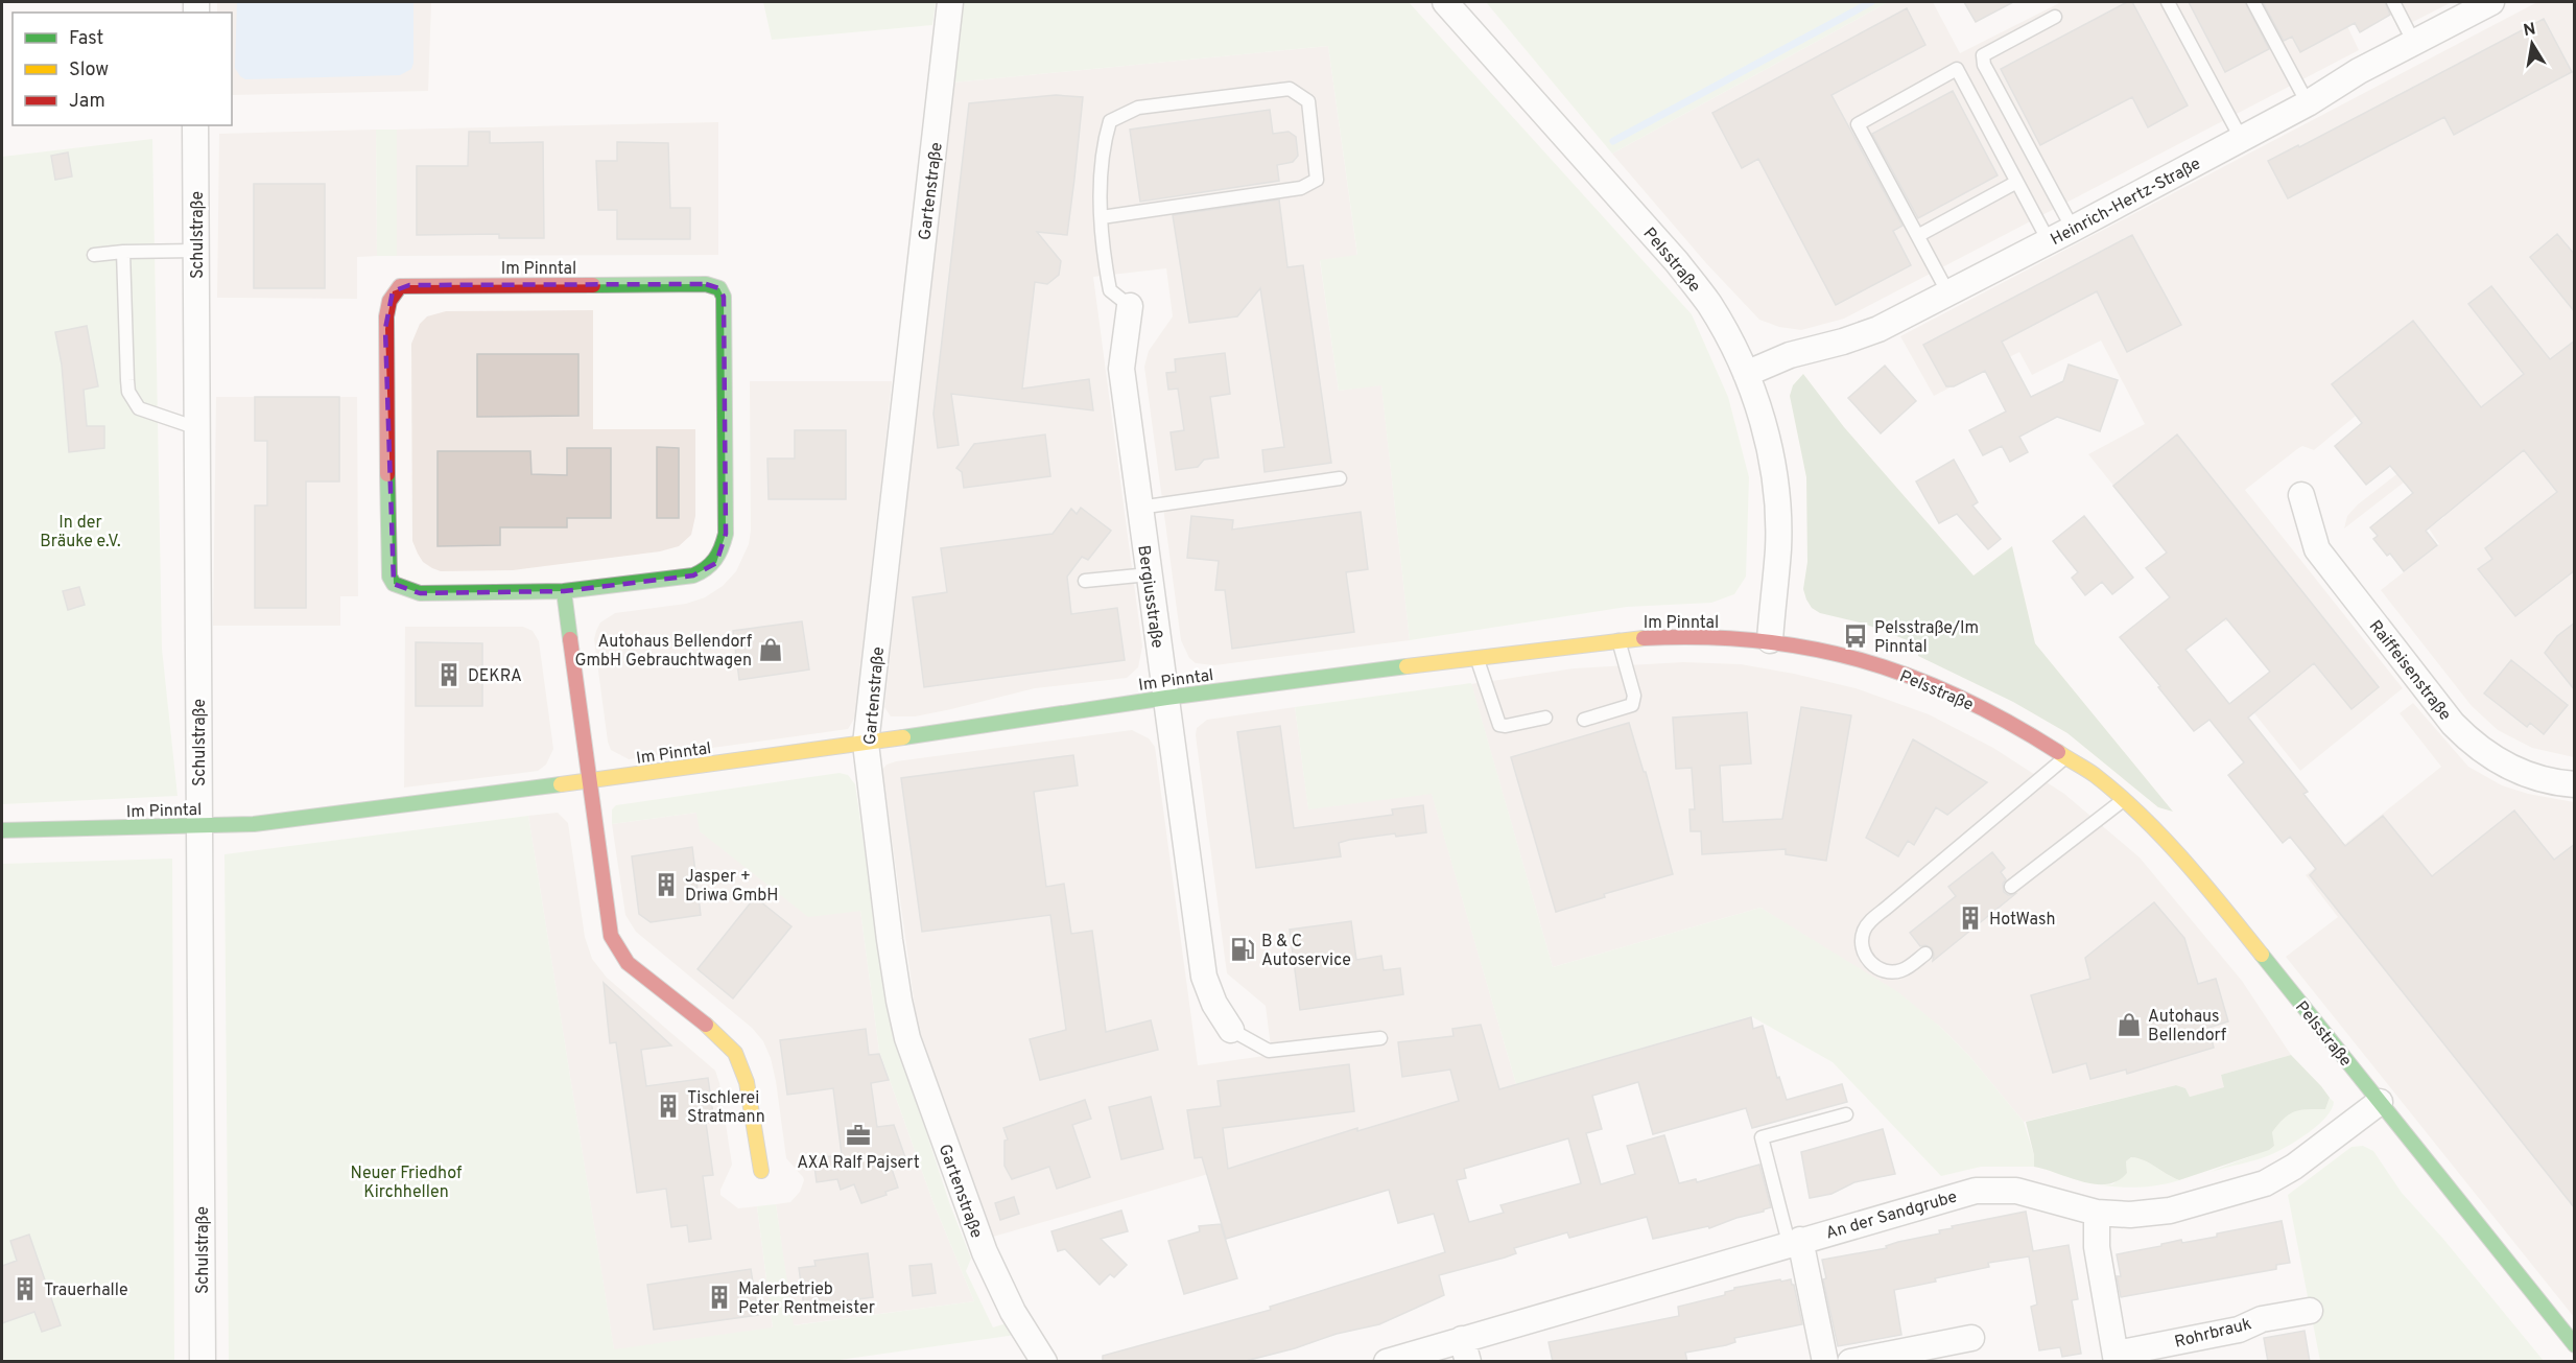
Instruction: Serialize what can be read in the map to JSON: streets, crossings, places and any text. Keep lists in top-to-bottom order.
{
  "streets": {
    "main road": ["Pelsstraße", "Im Pinntal"],
    "street": [
      "Gartenstraße",
      "Heinrich-Hertz-Straße",
      "Schulstraße",
      "Bergiusstraße",
      "Raiffeisenstraße",
      "An der Sandgrube",
      "Rohrbrauk"
    ]
  },
  "crossings": [
    ["Gartenstraße", "Im Pinntal"],
    ["Heinrich-Hertz-Straße", "Pelsstraße"],
    ["Schulstraße", "Im Pinntal"],
    ["Pelsstraße", "Im Pinntal"],
    ["Pelsstraße", "An der Sandgrube"],
    ["Im Pinntal", "Bergiusstraße"],
    ["An der Sandgrube", "Rohrbrauk"]
  ],
  "parks": ["In der Bräuke e.V.", "Neuer Friedhof Kirchhellen"],
  "places": {
    "bus stop": ["Pelsstraße/Im Pinntal"],
    "shop": ["Autohaus Bellendorf GmbH Gebrauchtwagen", "Autohaus Bellendorf"],
    "building": [
      "DEKRA",
      "Jasper + Driwa GmbH",
      "HotWash",
      "Tischlerei Stratmann",
      "Trauerhalle",
      "Malerbetrieb Peter Rentmeister"
    ],
    "fuel station": ["B & C Autoservice"],
    "office": ["AXA Ralf Pajsert"]
  },
  "legend": ["Fast", "Slow", "Jam"],
  "north": "top"
}
